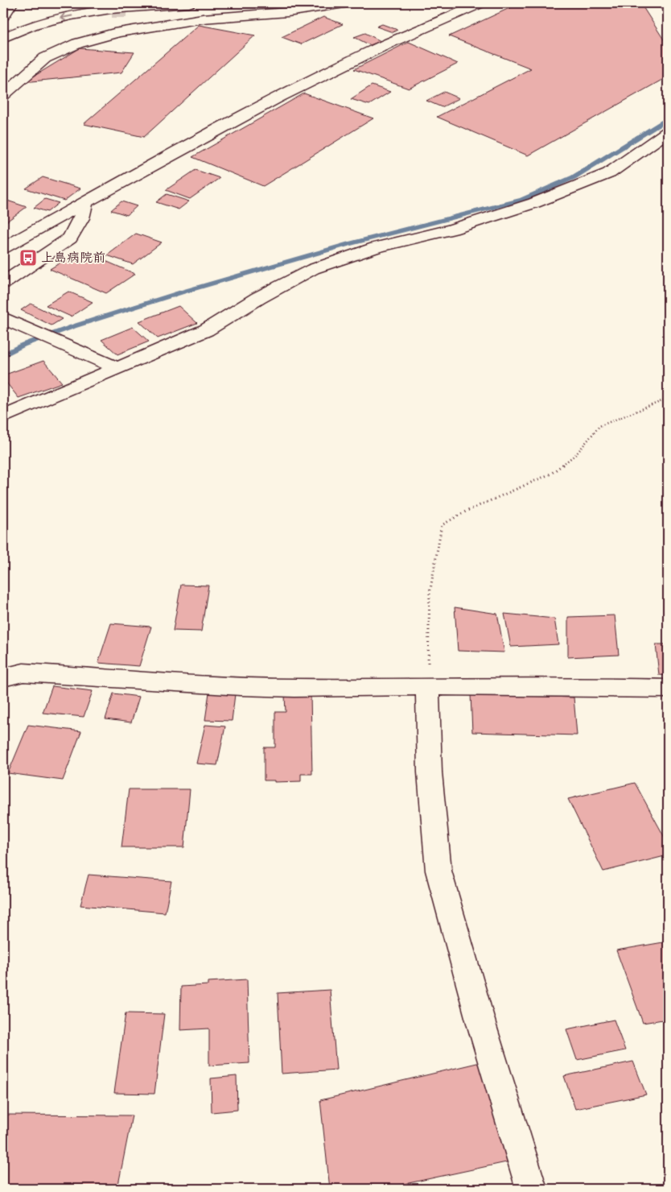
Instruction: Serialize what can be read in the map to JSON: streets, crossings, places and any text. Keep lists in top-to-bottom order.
{
  "places": {
    "bus stop": ["上島病院前"]
  }
}
